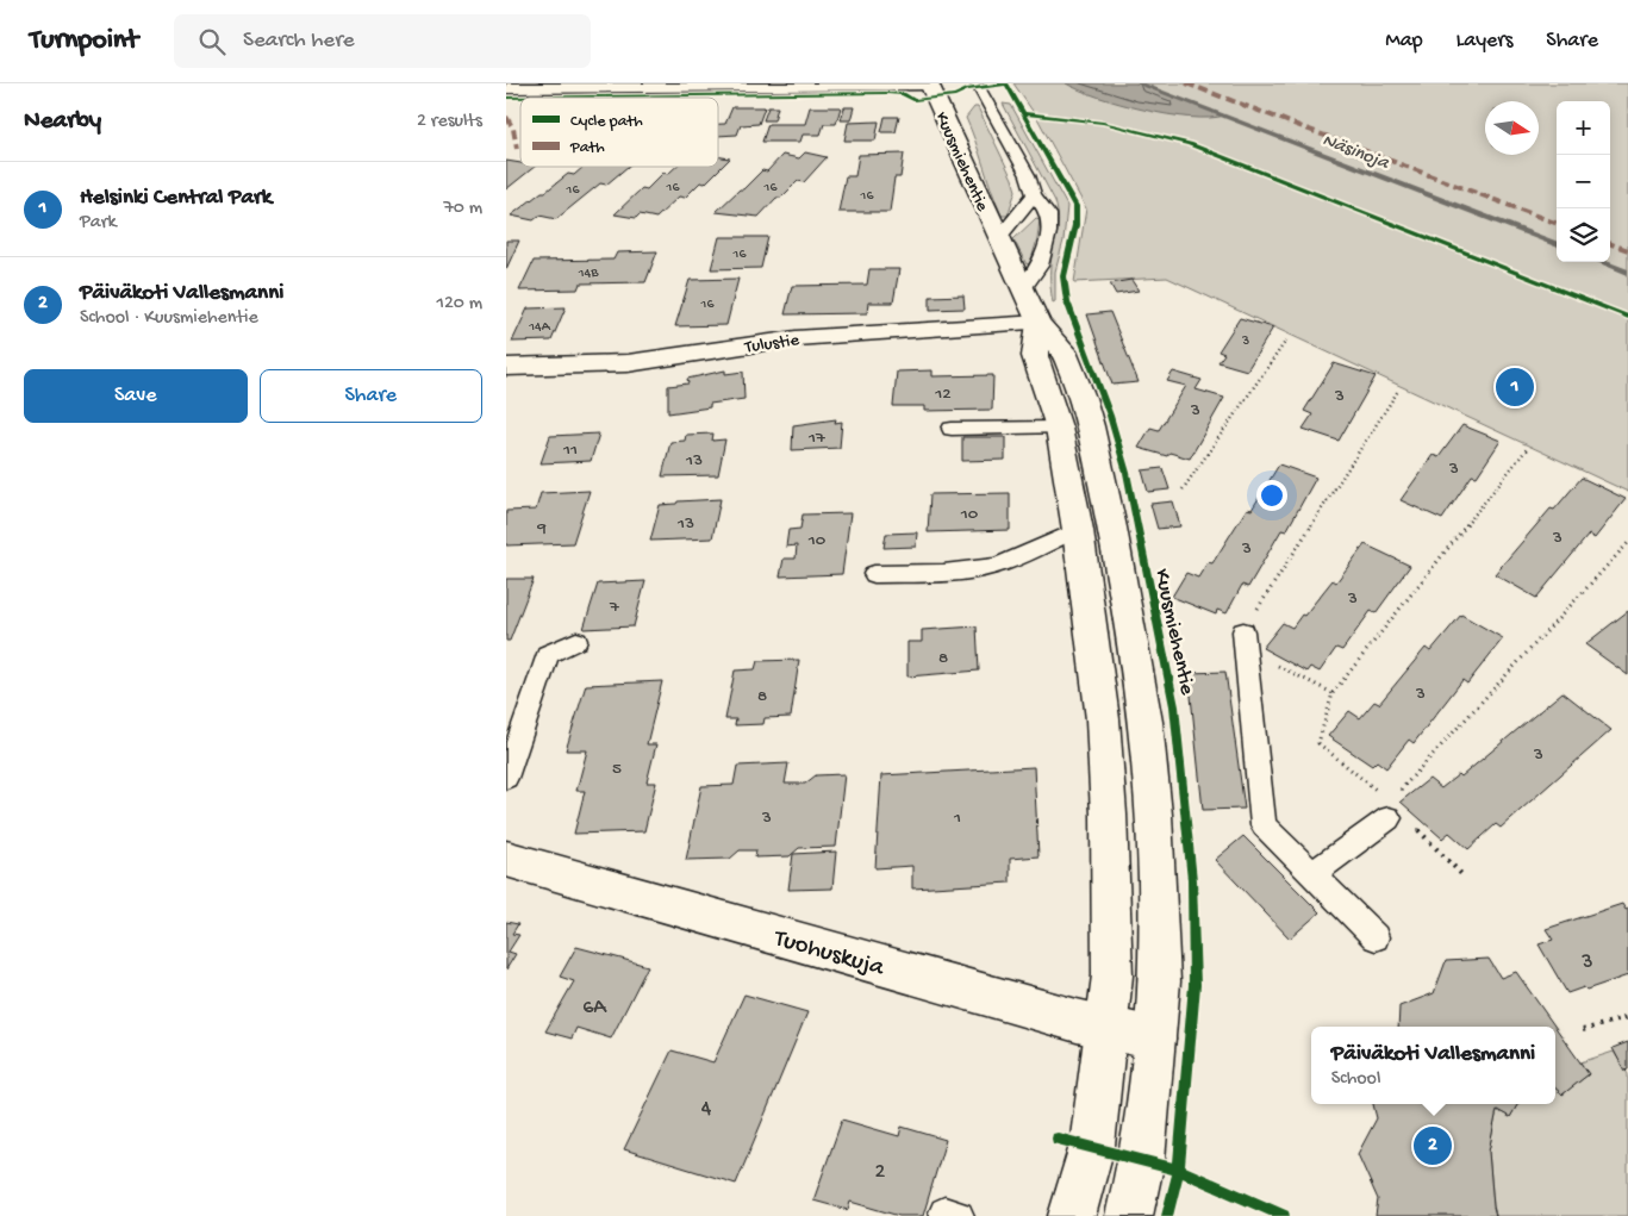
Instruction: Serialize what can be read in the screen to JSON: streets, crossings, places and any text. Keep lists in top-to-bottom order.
{
  "streets": {
    "main road": ["Kuusmiehentie", "Tulustie", "Tuohuskuja"]
  },
  "crossings": [
    ["Kuusmiehentie", "Tulustie"],
    ["Kuusmiehentie", "Tuohuskuja"]
  ],
  "water": ["Näsinoja"],
  "house_numbers": [
    "16",
    "16",
    "16",
    "16",
    "16",
    "14B",
    "16",
    "14A",
    "3",
    "12",
    "3",
    "3",
    "17",
    "11",
    "13",
    "3",
    "10",
    "13",
    "9",
    "3",
    "10",
    "3",
    "3",
    "7",
    "8",
    "3",
    "8",
    "3",
    "5",
    "3",
    "1",
    "3",
    "6A",
    "4",
    "2"
  ],
  "legend": ["Cycle path", "Path"],
  "north": "right",
  "page": {
    "header": "Turnpoint",
    "search": "Search here",
    "nav": ["Map", "Layers", "Share"],
    "heading": ["Nearby", "2 results"],
    "map_buttons": ["+", "−"],
    "list": [
      {
        "mark": "1",
        "name": "Helsinki Central Park",
        "note": "Park",
        "value": "70 m"
      },
      {
        "mark": "2",
        "name": "Päiväkoti Vallesmanni",
        "note": "School · Kuusmiehentie",
        "value": "120 m"
      }
    ],
    "buttons": ["Save", "Share"],
    "pins": ["1", "2"],
    "popup": ["Päiväkoti Vallesmanni", "School"]
  }
}
